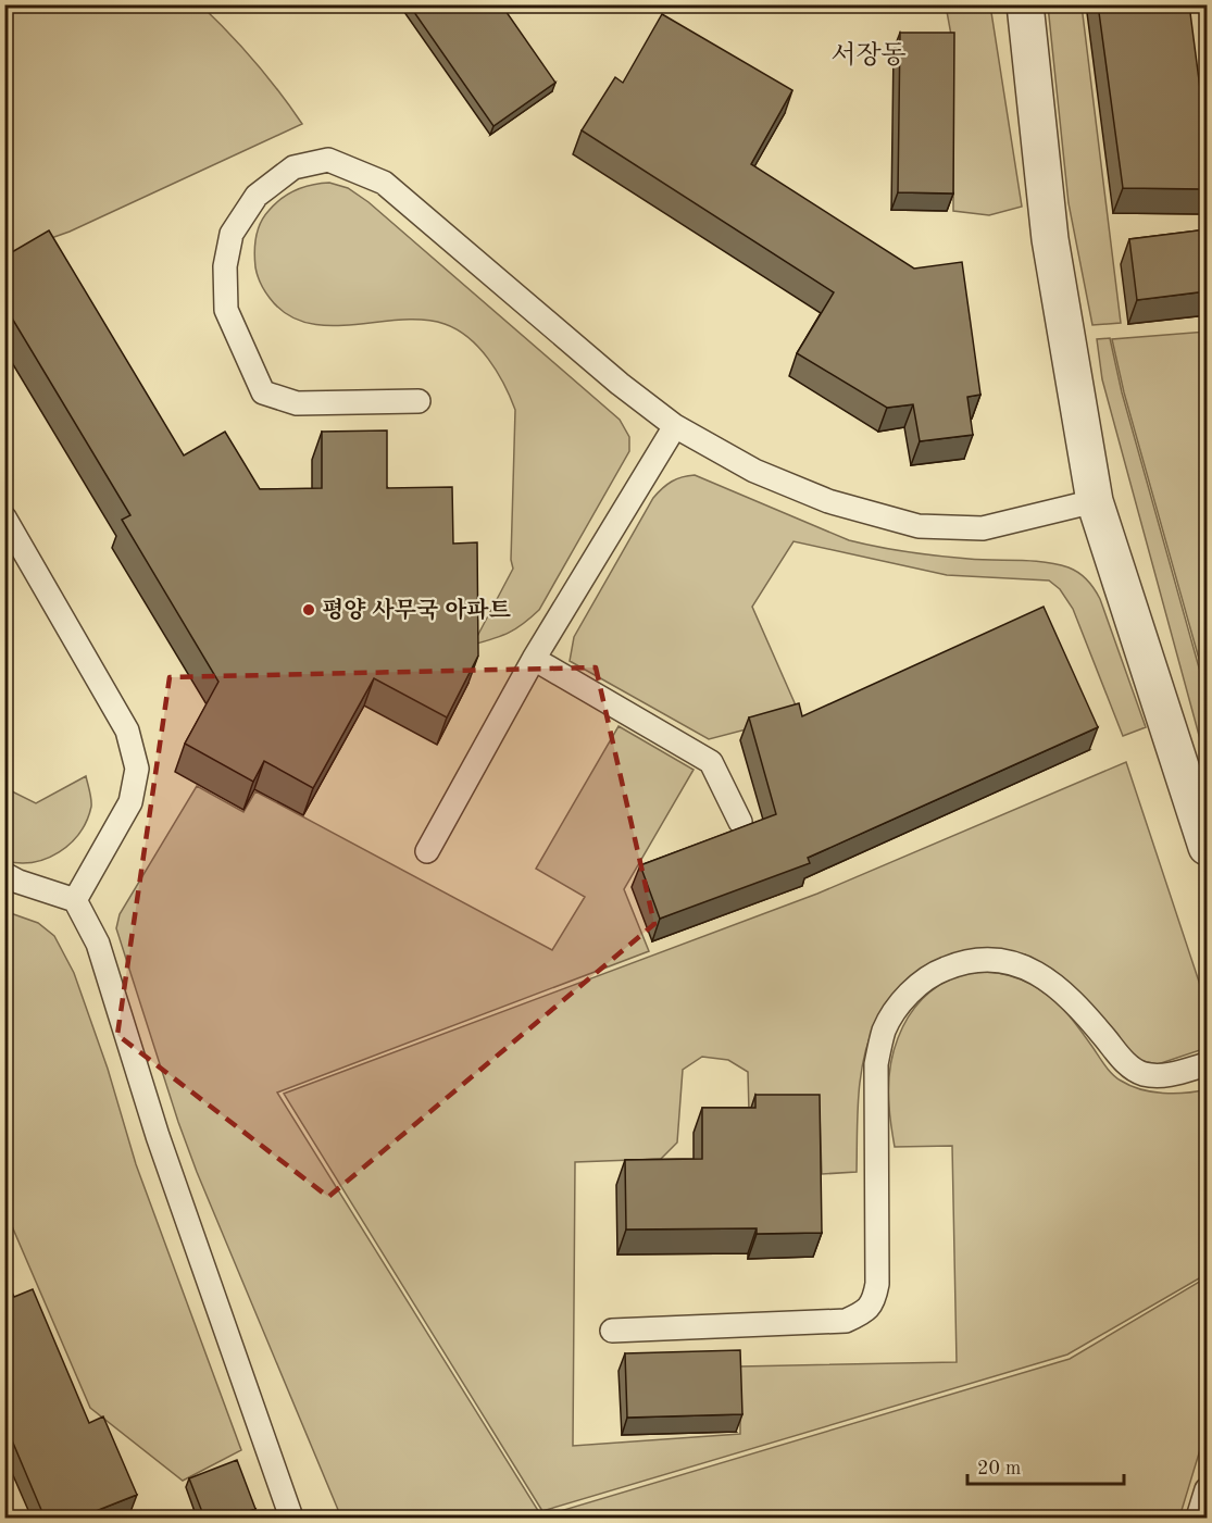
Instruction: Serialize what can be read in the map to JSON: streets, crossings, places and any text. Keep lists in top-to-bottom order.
{
  "districts": ["서장동"],
  "places": ["평양 사무국 아파트"],
  "scale_bar": "20 m"
}
